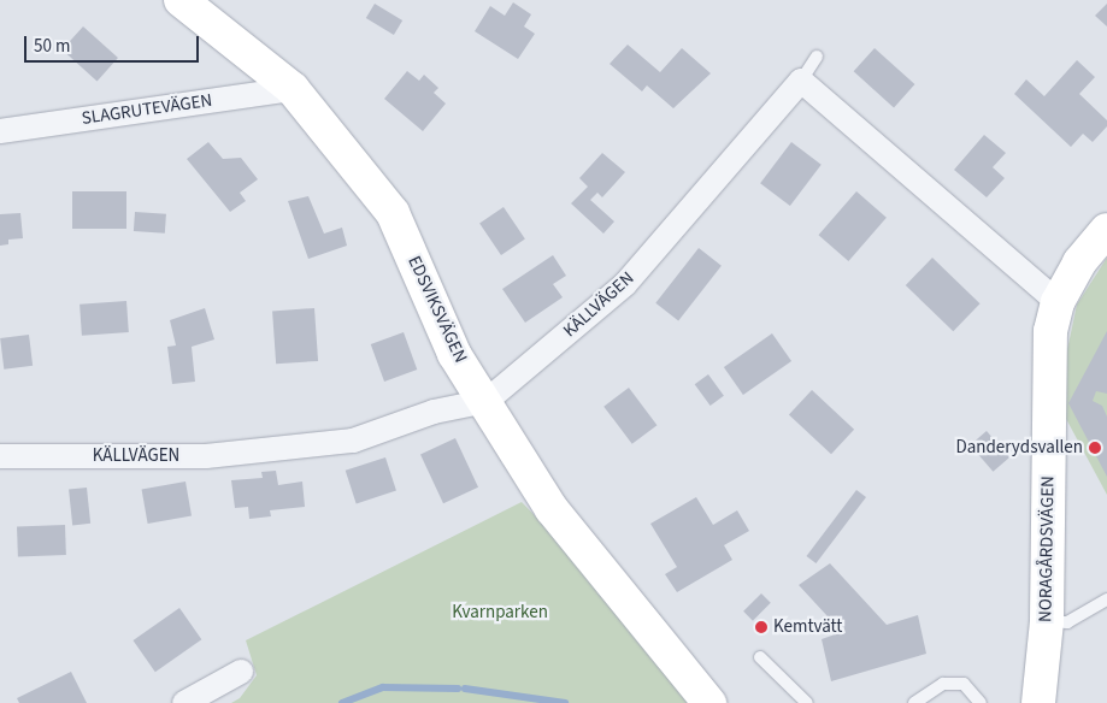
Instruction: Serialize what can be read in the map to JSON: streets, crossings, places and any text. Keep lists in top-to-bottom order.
{
  "streets": {
    "street": [
      "SLAGRUTEVÄGEN",
      "KÄLLVÄGEN",
      "EDSVIKSVÄGEN",
      "NORAGÅRDSVÄGEN"
    ]
  },
  "crossings": [
    ["SLAGRUTEVÄGEN", "EDSVIKSVÄGEN"],
    ["KÄLLVÄGEN", "EDSVIKSVÄGEN"]
  ],
  "parks": ["Kvarnparken"],
  "places": ["Danderydsvallen", "Kemtvätt"],
  "scale_bar": "50 m"
}
